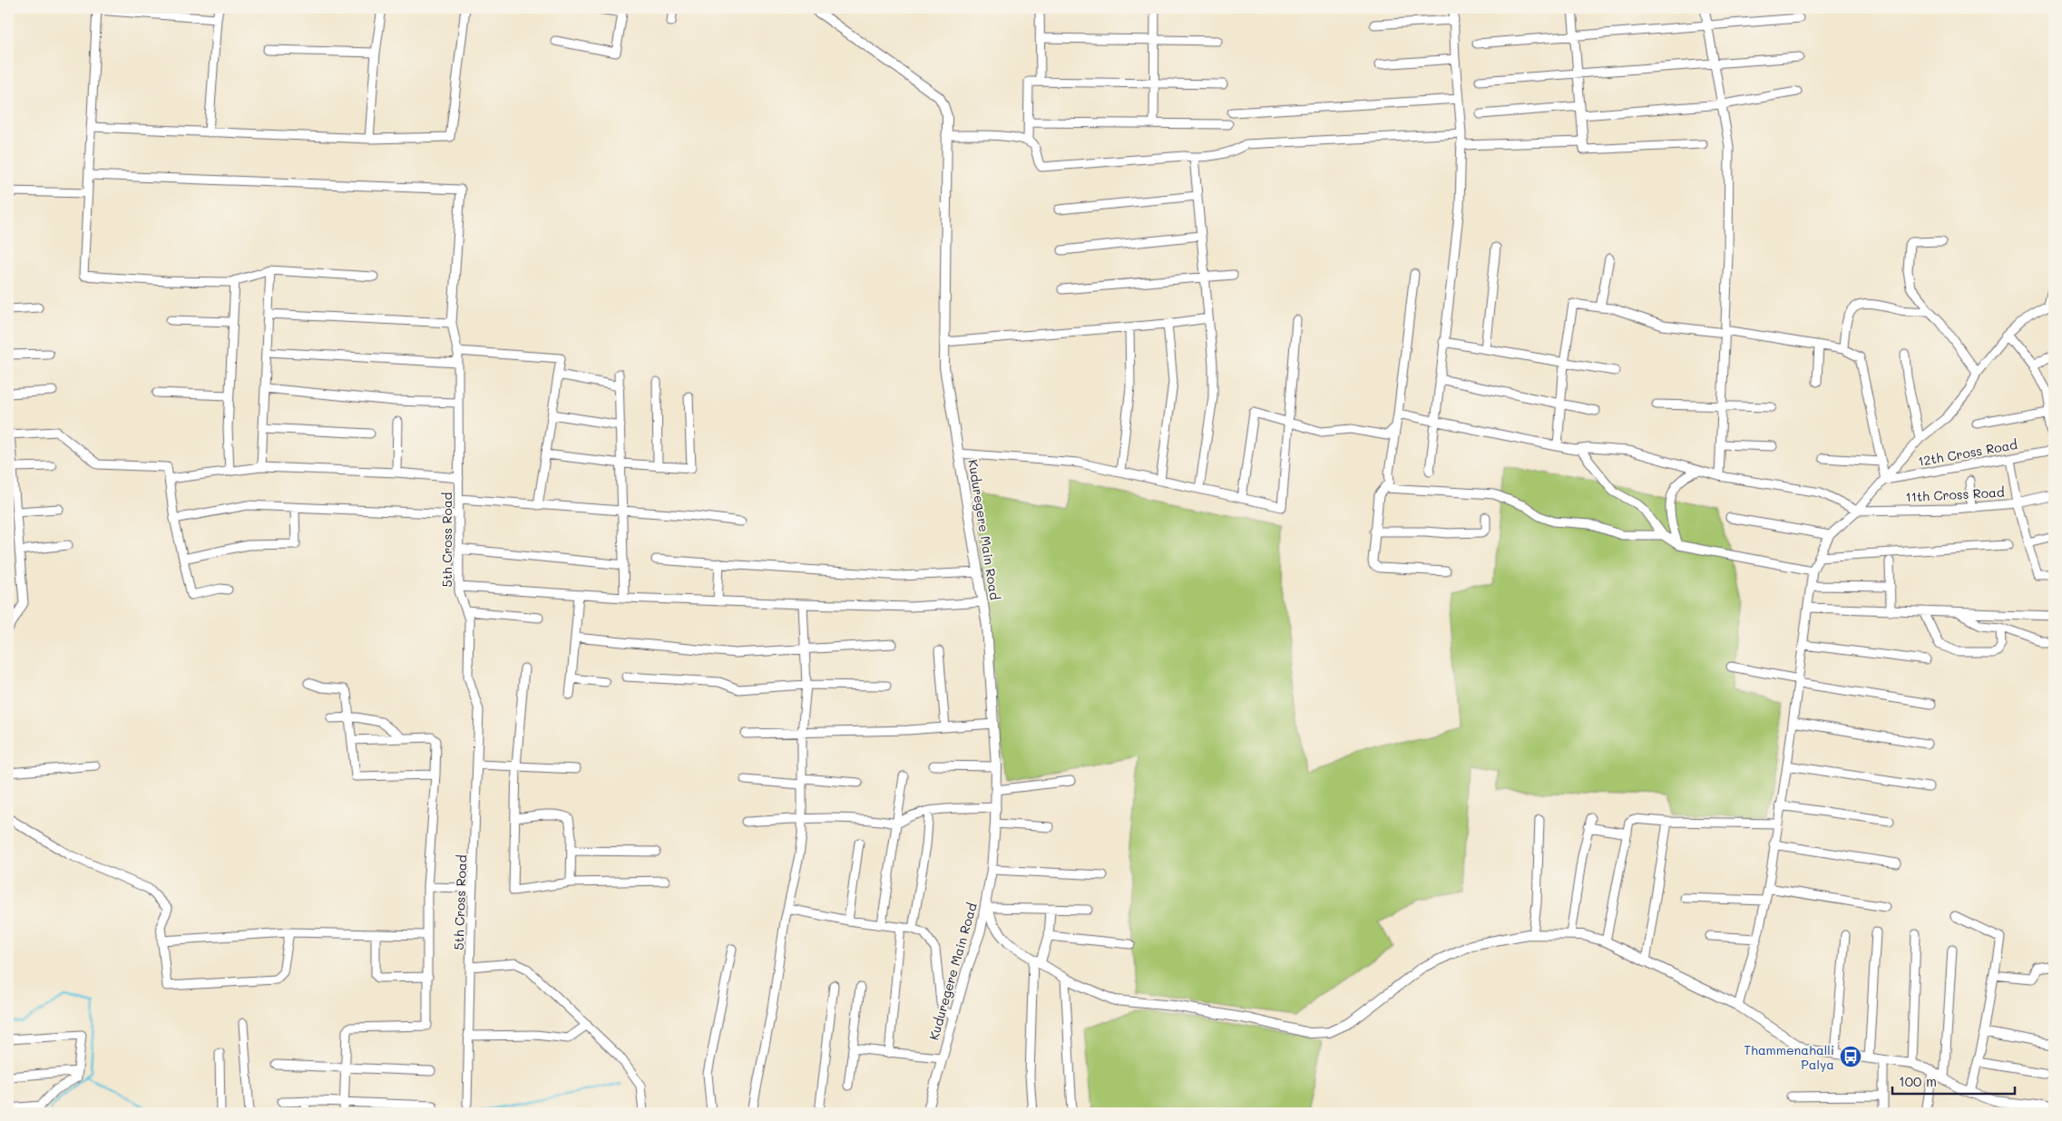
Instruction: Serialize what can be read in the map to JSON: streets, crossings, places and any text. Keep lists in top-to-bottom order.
{
  "streets": {
    "street": [
      "12th Cross Road",
      "11th Cross Road",
      "Kuduregere Main Road",
      "5th Cross Road"
    ]
  },
  "places": {
    "bus stop": ["Thammenahalli Palya"]
  },
  "scale_bar": "100 m"
}
